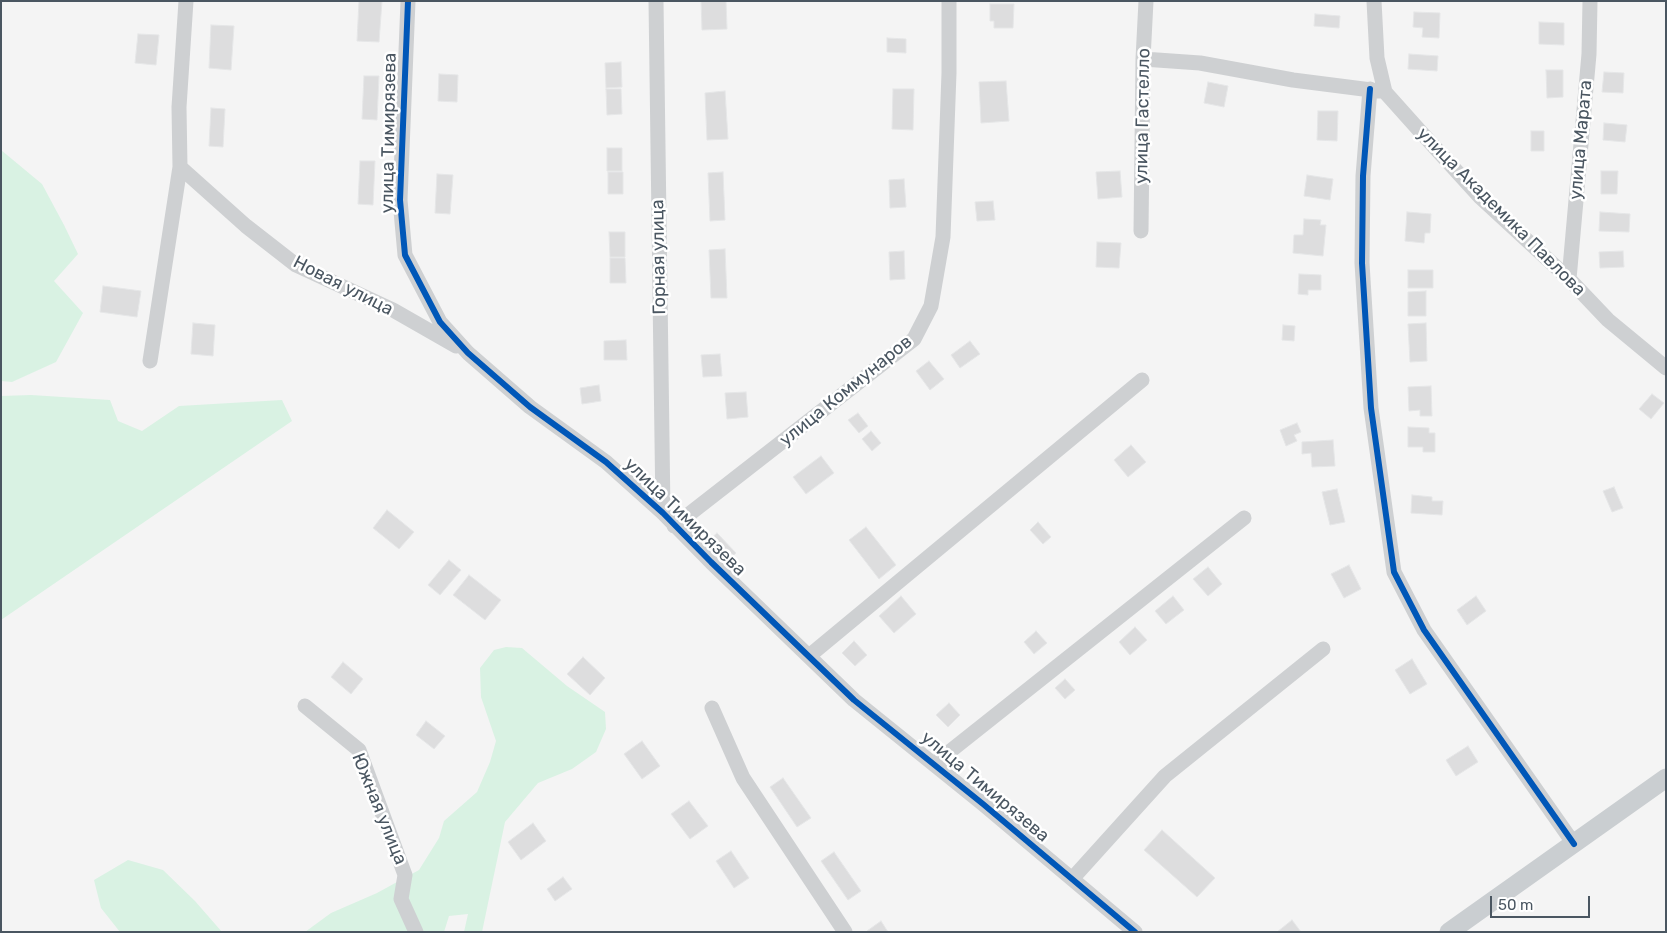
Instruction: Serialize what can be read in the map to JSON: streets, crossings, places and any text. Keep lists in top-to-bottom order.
{
  "streets": {
    "street": [
      "улица Гастелло",
      "улица Тимирязева",
      "улица Марата",
      "улица Академика Павлова",
      "Горная улица",
      "Новая улица",
      "улица Коммунаров",
      "Южная улица"
    ]
  },
  "crossings": [
    ["улица Тимирязева", "Горная улица"],
    ["улица Тимирязева", "Новая улица"],
    ["улица Тимирязева", "улица Коммунаров"],
    ["улица Марата", "улица Академика Павлова"]
  ],
  "scale_bar": "50 m"
}
